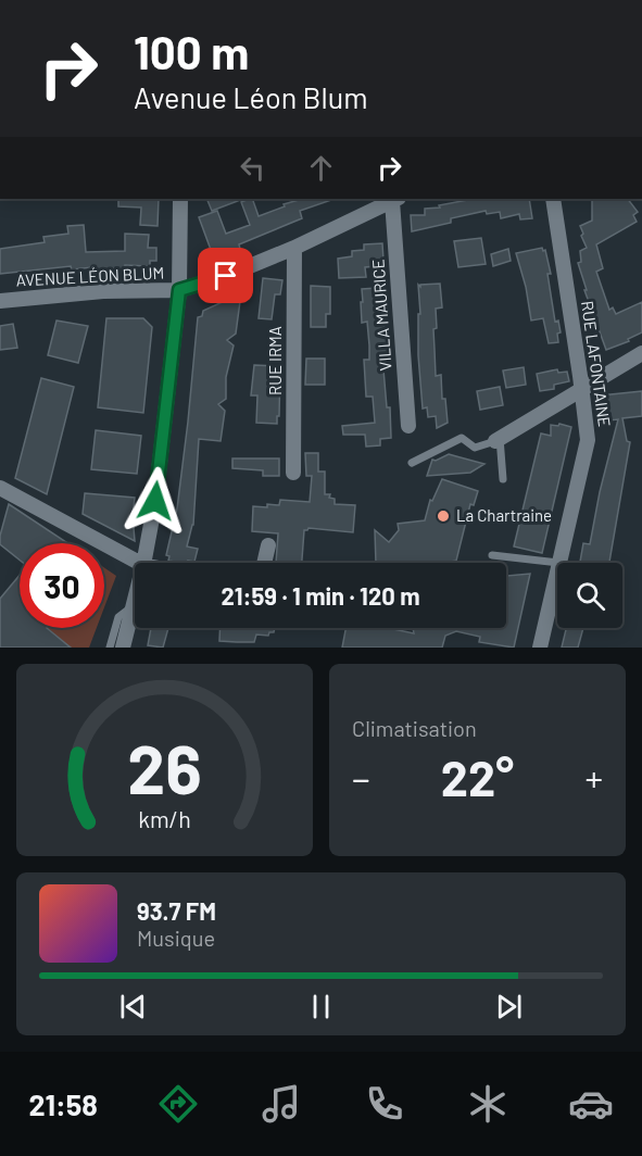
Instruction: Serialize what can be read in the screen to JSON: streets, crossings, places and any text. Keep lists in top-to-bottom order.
{
  "streets": {
    "street": [
      "AVENUE LÉON BLUM",
      "VILLA MAURICE",
      "RUE IRMA",
      "RUE LAFONTAINE"
    ]
  },
  "crossings": [
    ["AVENUE LÉON BLUM", "VILLA MAURICE"],
    ["AVENUE LÉON BLUM", "RUE IRMA"]
  ],
  "places": ["La Chartraine"],
  "page": {
    "turn": ["100 m", "Avenue Léon Blum"],
    "limit": "30",
    "trip": "21:59 · 1 min · 120 m",
    "tile": "Climatisation",
    "heat": ["−", "22°", "+"],
    "song": ["93.7 FM", "Musique"],
    "tabs": "21:58",
    "gauge": ["26", "km/h"]
  }
}
